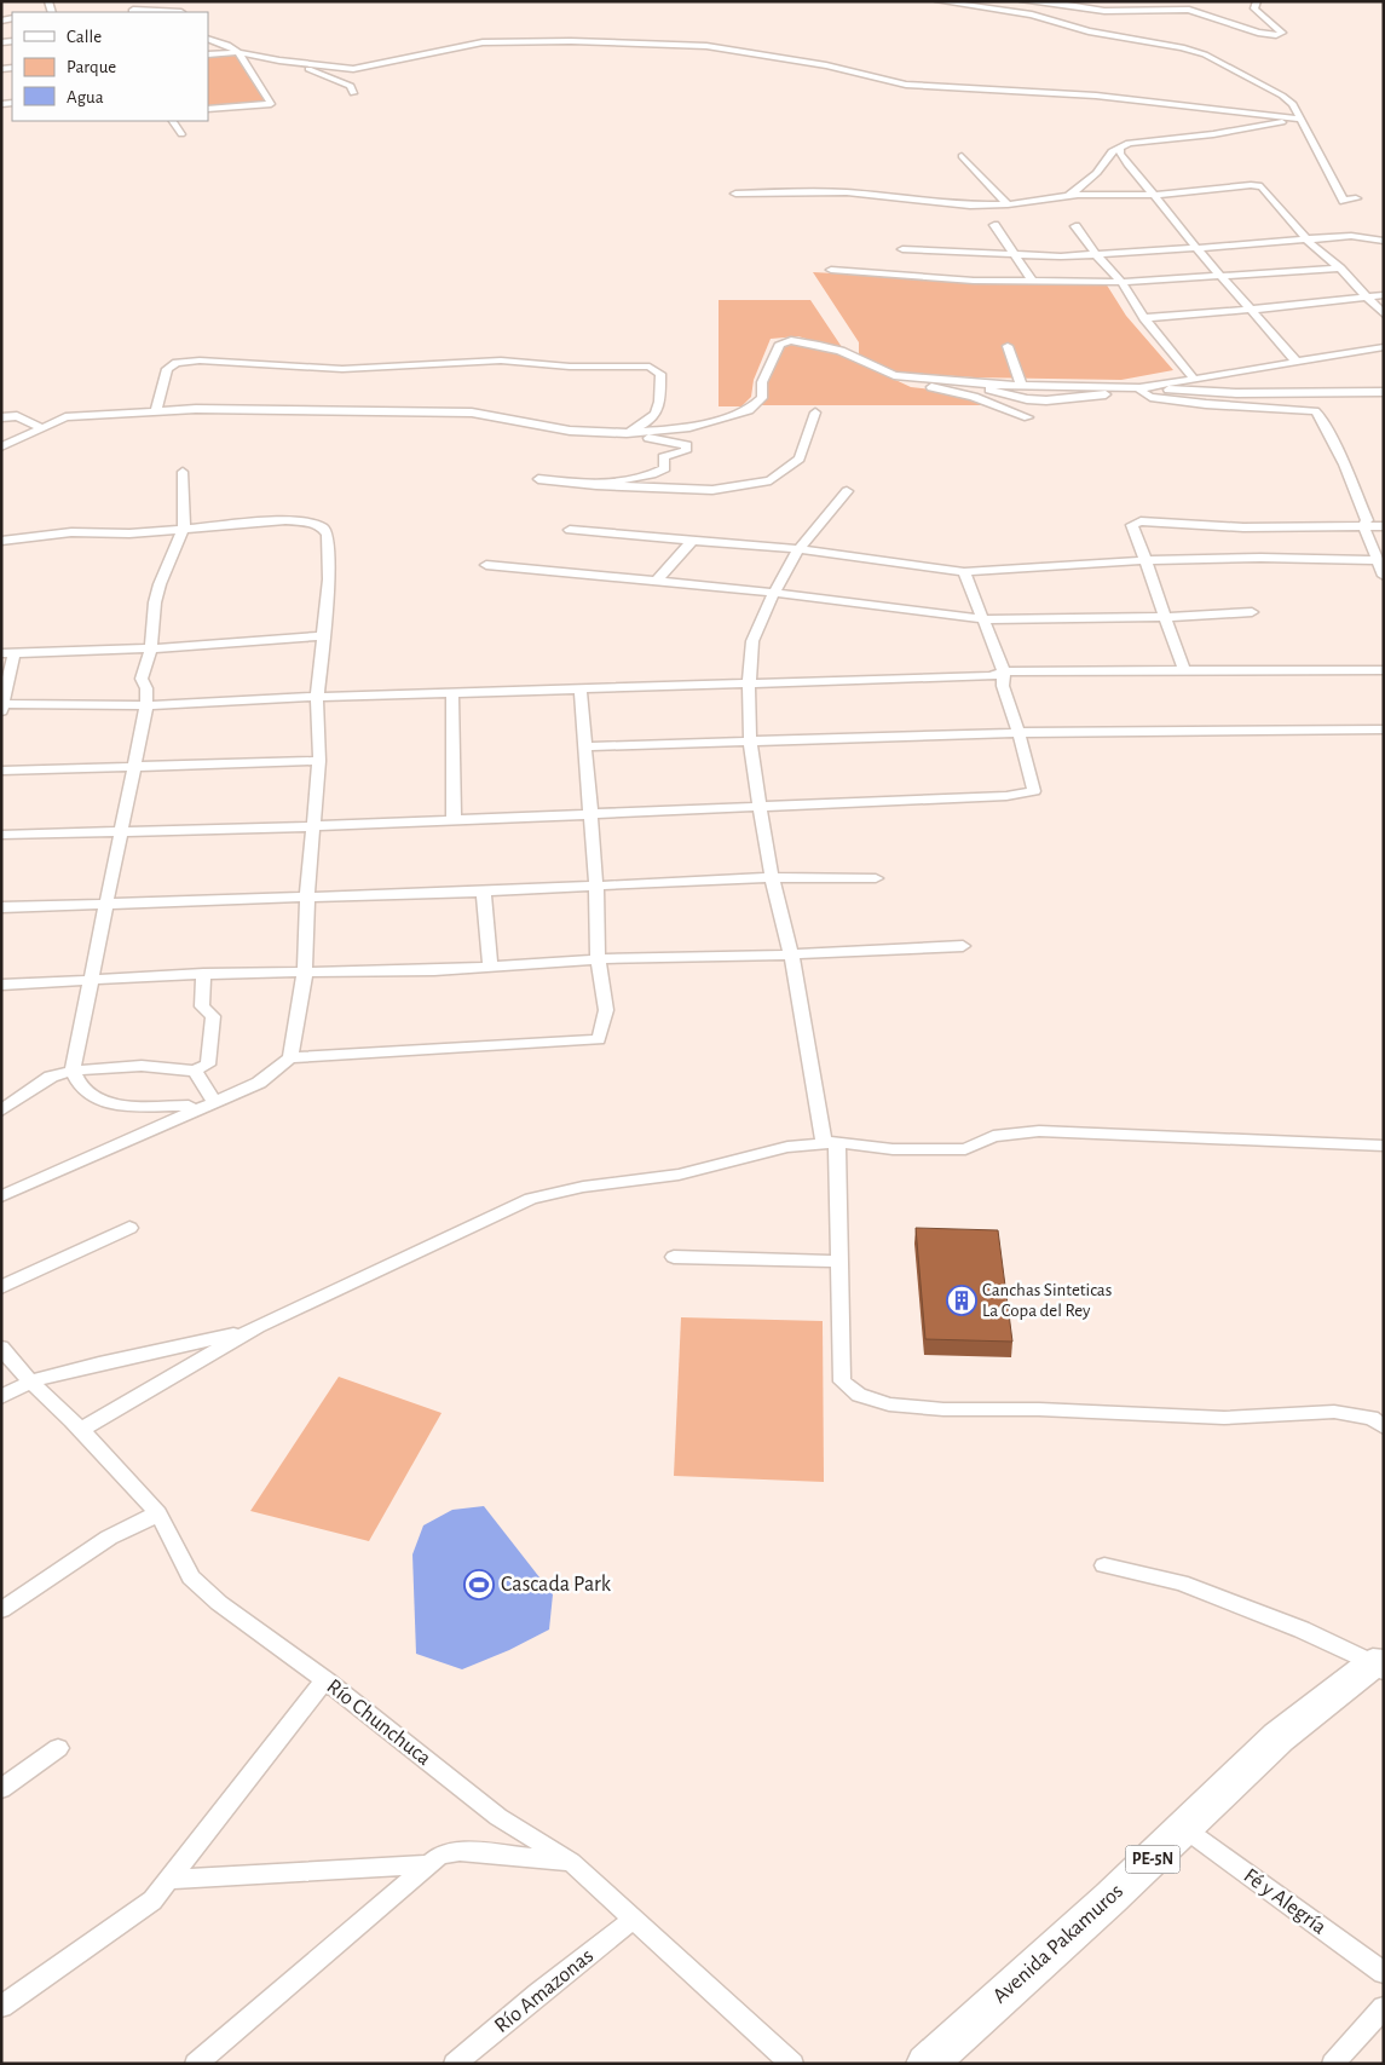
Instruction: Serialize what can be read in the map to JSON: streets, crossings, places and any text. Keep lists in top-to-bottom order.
{
  "streets": {
    "highway": ["PE-5N", "Avenida Pakamuros"],
    "street": ["Río Chunchuca", "Fé y Alegría", "Río Amazonas"]
  },
  "crossings": [
    ["Río Chunchuca", "Río Amazonas"],
    ["Fé y Alegría", "Avenida Pakamuros"]
  ],
  "places": {
    "building": ["Canchas Sinteticas La Copa del Rey"],
    "sports": ["Cascada Park"]
  },
  "legend": ["Calle", "Parque", "Agua"]
}
